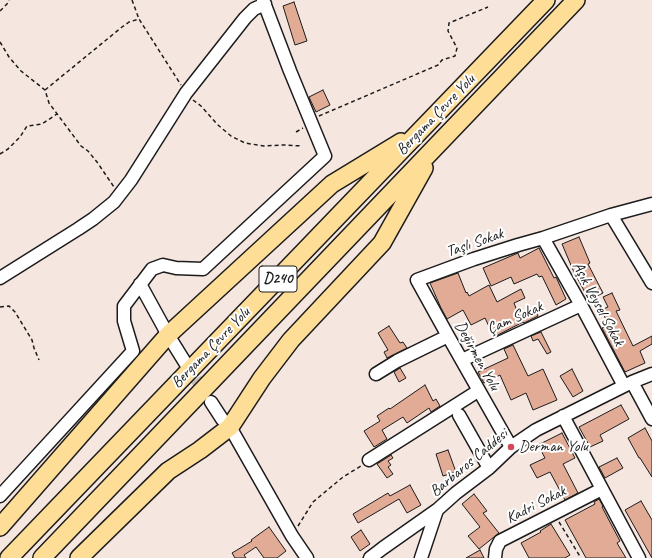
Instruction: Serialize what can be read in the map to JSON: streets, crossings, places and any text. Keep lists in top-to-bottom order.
{
  "streets": {
    "highway": ["Bergama Çevre Yolu", "D240"],
    "street": [
      "Taşlı Sokak",
      "Aşık Veysel Sokak",
      "Çam Sokak",
      "Değirmen Yolu",
      "Barbaros Caddesi",
      "Kadri Sokak"
    ]
  },
  "crossings": [
    ["Taşlı Sokak", "Aşık Veysel Sokak"],
    ["Taşlı Sokak", "Değirmen Yolu"],
    ["Aşık Veysel Sokak", "Çam Sokak"],
    ["Aşık Veysel Sokak", "Barbaros Caddesi"],
    ["Çam Sokak", "Değirmen Yolu"],
    ["Değirmen Yolu", "Barbaros Caddesi"]
  ],
  "places": ["Derman Yolu"]
}
